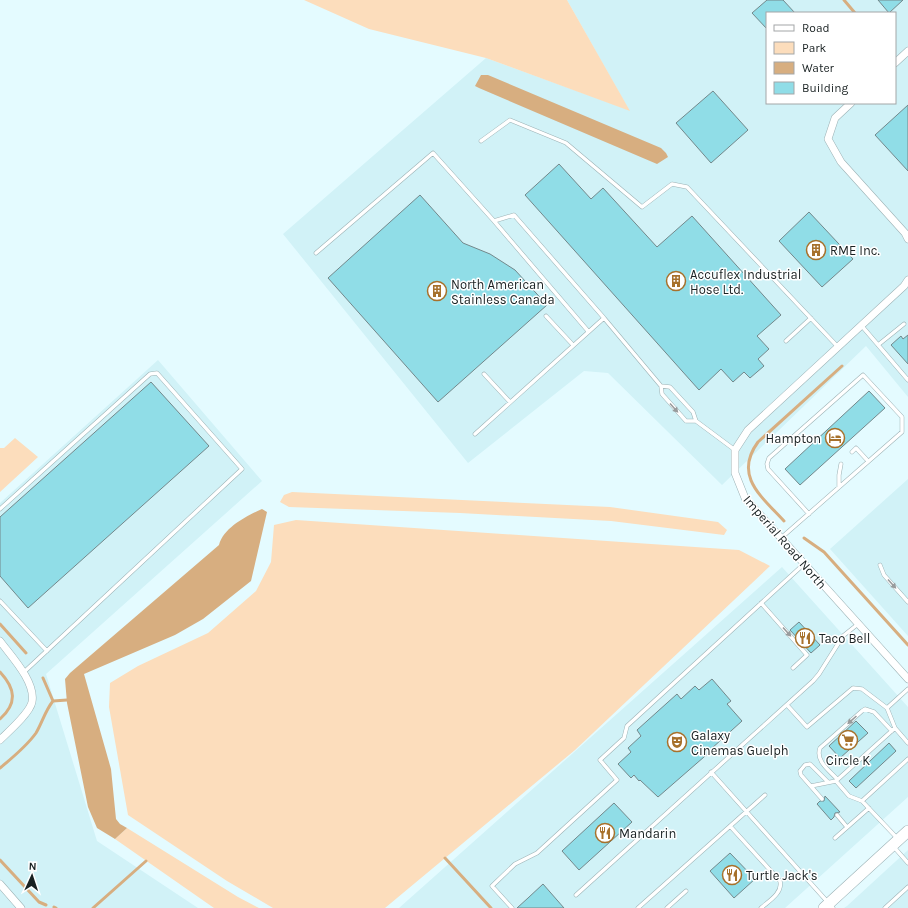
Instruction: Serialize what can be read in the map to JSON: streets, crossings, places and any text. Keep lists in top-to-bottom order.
{
  "streets": {
    "street": ["Imperial Road North"]
  },
  "places": {
    "building": ["RME Inc.", "Accuflex Industrial Hose Ltd.", "North American Stainless Canada"],
    "hotel": ["Hampton"],
    "restaurant": ["Taco Bell", "Mandarin", "Turtle Jack's"],
    "supermarket": ["Circle K"],
    "theatre": ["Galaxy Cinemas Guelph"]
  },
  "legend": [
    "Road",
    "Park",
    "Water",
    "Building"
  ],
  "north": "top"
}
